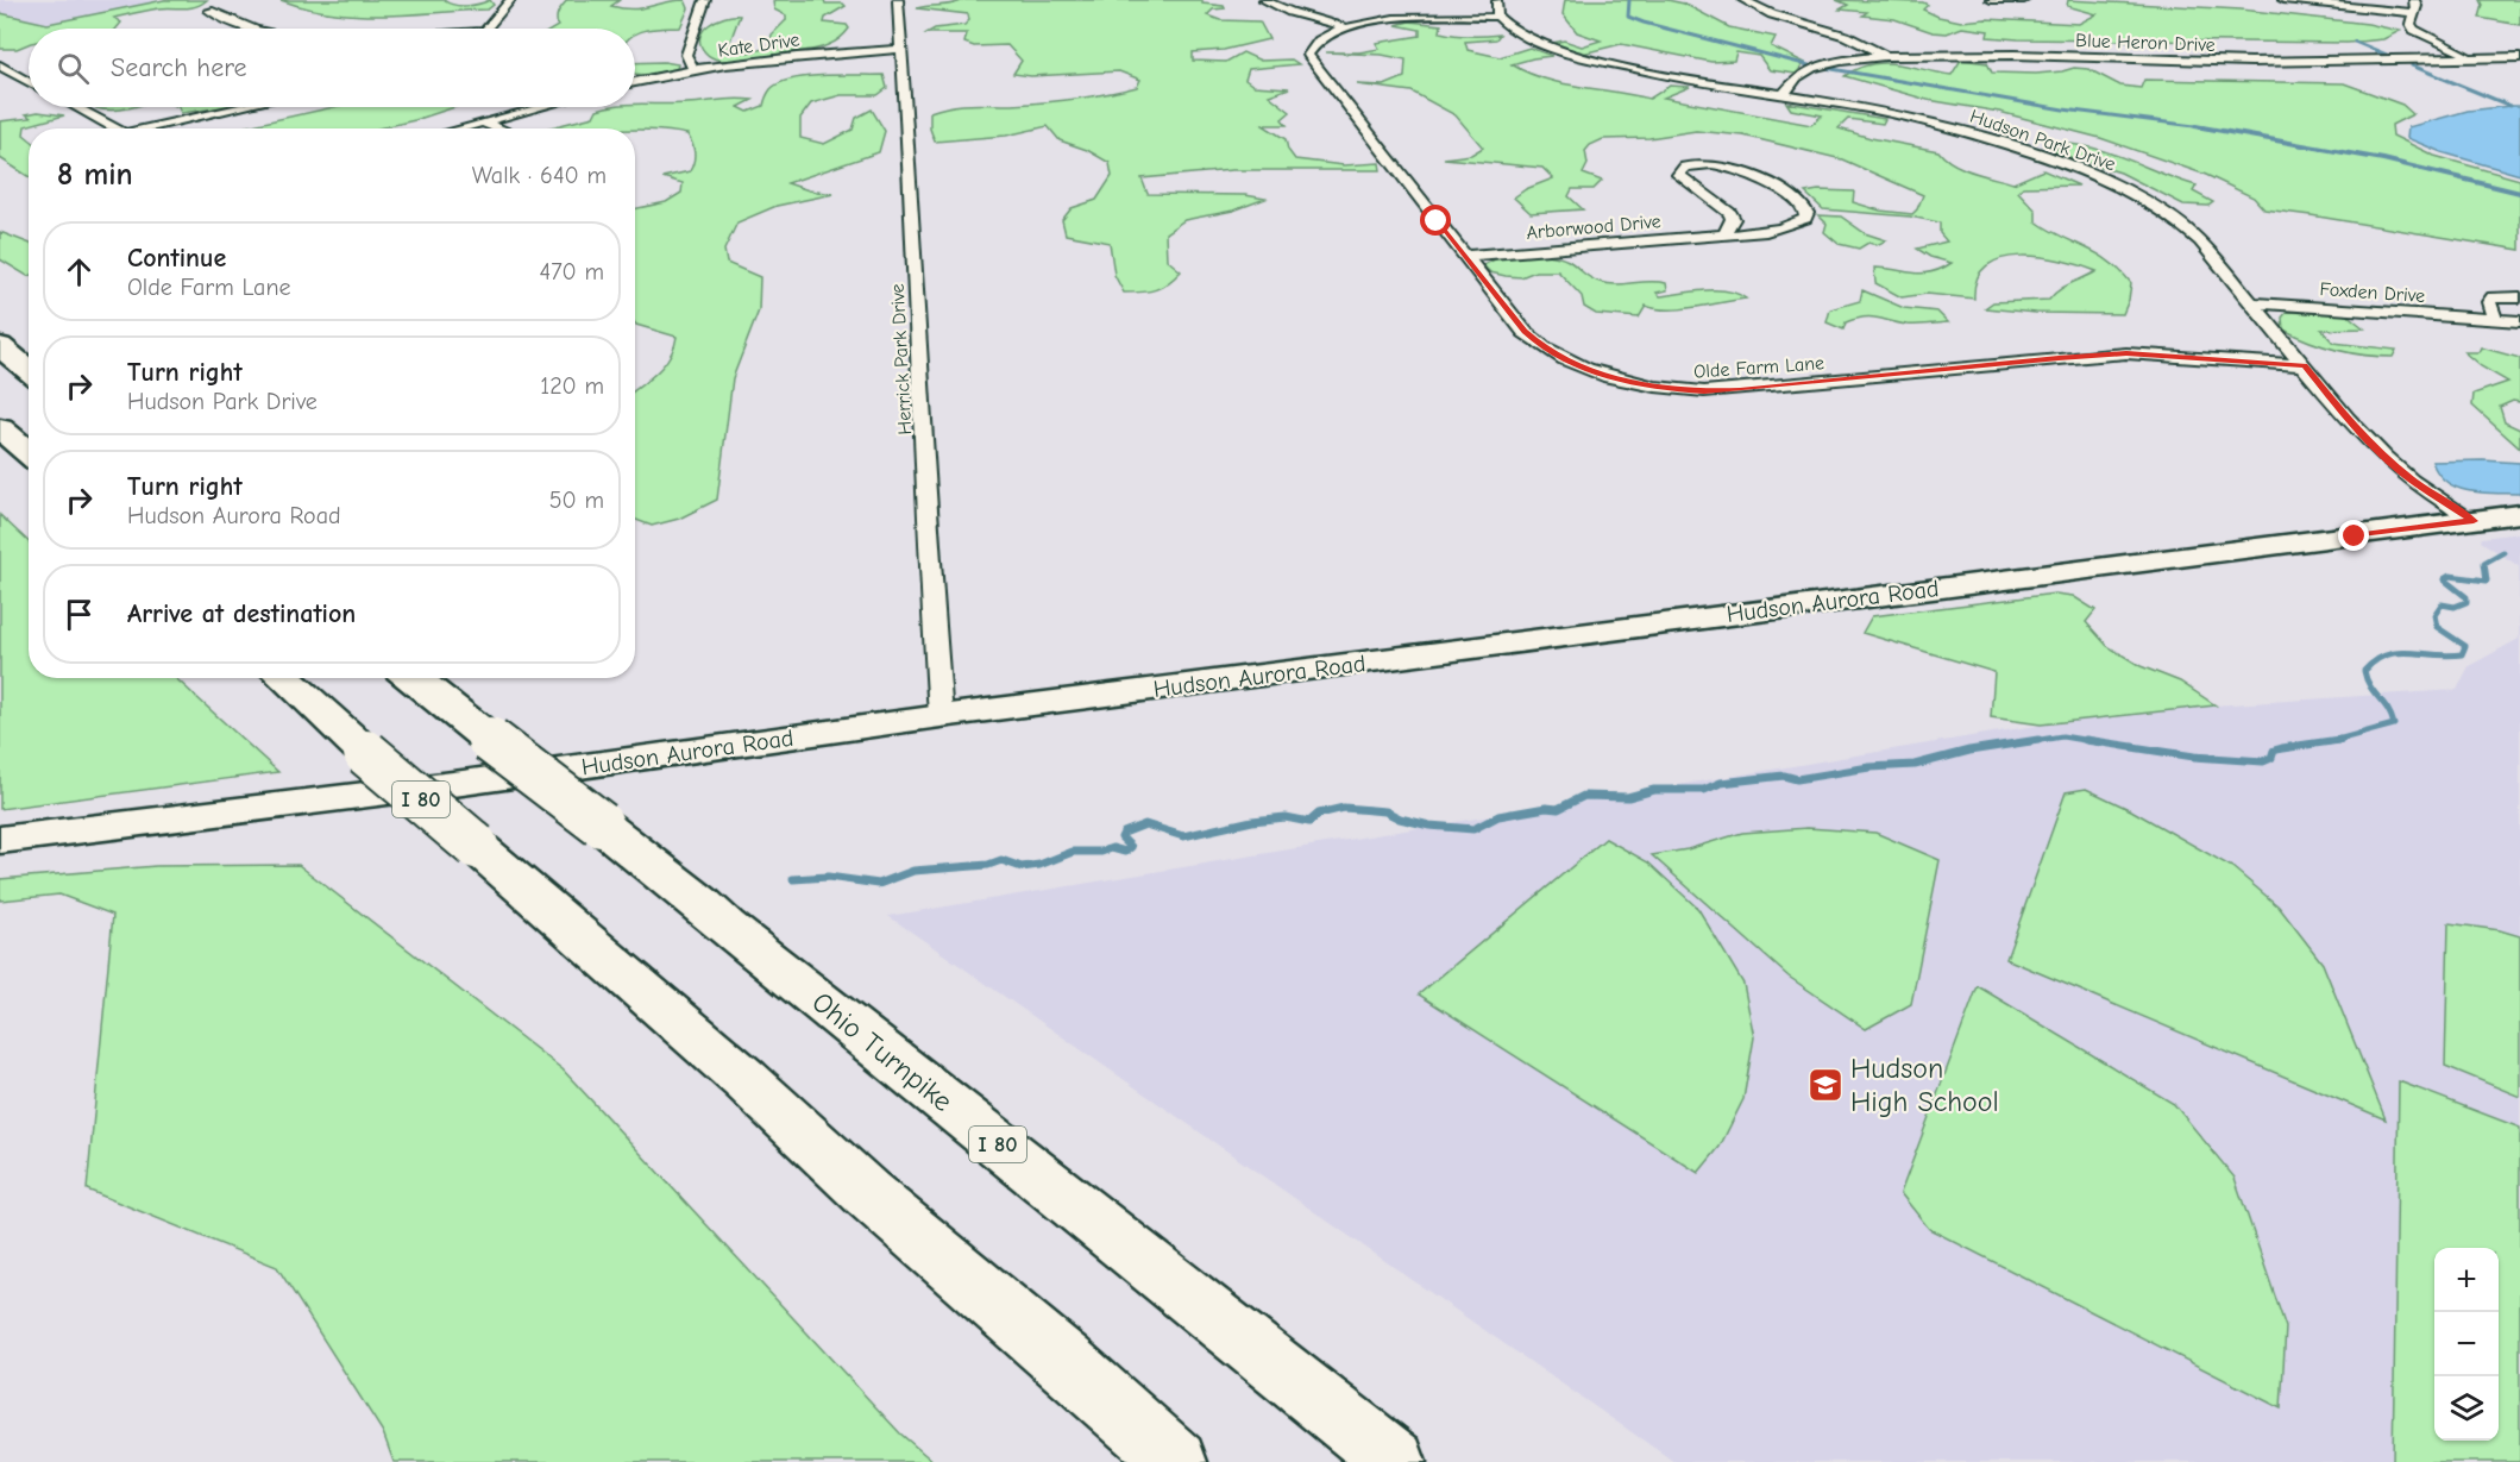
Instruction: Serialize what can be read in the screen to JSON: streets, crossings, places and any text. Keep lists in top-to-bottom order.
{
  "streets": {
    "highway": ["I 80", "Ohio Turnpike"],
    "street": [
      "Blue Heron Drive",
      "Kate Drive",
      "Hudson Park Drive",
      "Arborwood Drive",
      "Foxden Drive",
      "Herrick Park Drive",
      "Olde Farm Lane",
      "Hudson Aurora Road"
    ]
  },
  "crossings": [
    ["Blue Heron Drive", "Hudson Park Drive"],
    ["Kate Drive", "Herrick Park Drive"],
    ["Hudson Park Drive", "Foxden Drive"],
    ["Hudson Park Drive", "Olde Farm Lane"],
    ["Hudson Park Drive", "Hudson Aurora Road"],
    ["Arborwood Drive", "Olde Farm Lane"],
    ["Herrick Park Drive", "Hudson Aurora Road"]
  ],
  "places": {
    "school or university": ["Hudson High School"]
  },
  "page": {
    "search": "Search here",
    "heading": ["8 min", "Walk · 640 m"],
    "list": [
      ["Continue", "Olde Farm Lane", "470 m"],
      ["Turn right", "Hudson Park Drive", "120 m"],
      ["Turn right", "Hudson Aurora Road", "50 m"],
      "Arrive at destination"
    ],
    "map_buttons": ["+", "−"]
  }
}
